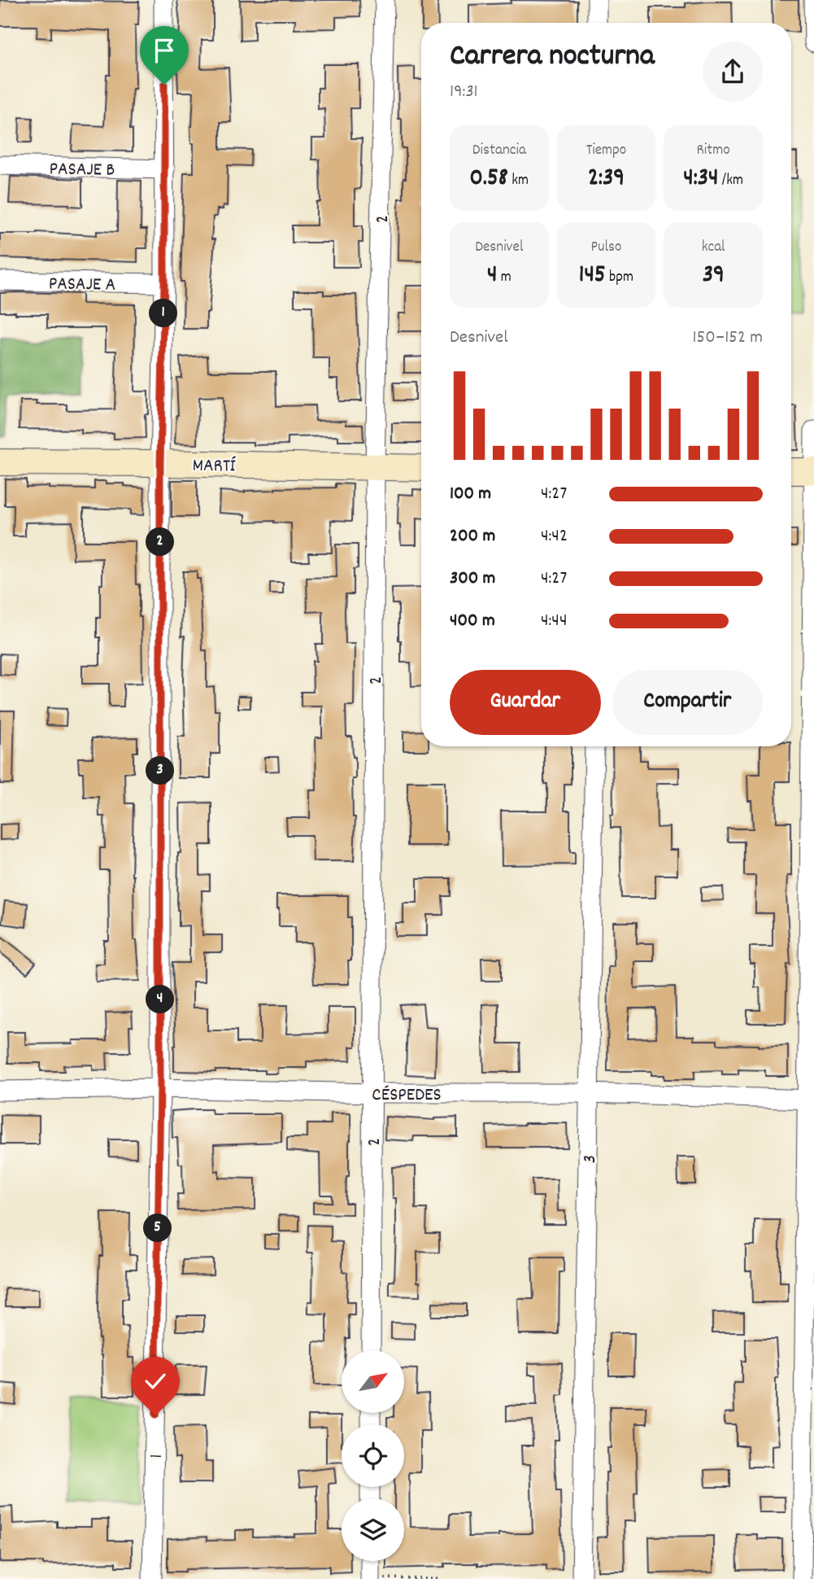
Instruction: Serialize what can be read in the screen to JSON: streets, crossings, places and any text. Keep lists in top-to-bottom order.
{
  "streets": {
    "street": [
      "PASAJE B",
      "2",
      "PASAJE A",
      "MARTÍ",
      "CÉSPEDES",
      "3",
      "1"
    ]
  },
  "crossings": [
    ["PASAJE B", "1"],
    ["2", "MARTÍ"],
    ["2", "CÉSPEDES"],
    ["PASAJE A", "1"],
    ["MARTÍ", "1"],
    ["CÉSPEDES", "3"],
    ["CÉSPEDES", "1"]
  ],
  "north": "top right",
  "page": {
    "heading": ["Carrera nocturna", "19:31"],
    "stats": [
      ["Distancia", "0.58 km"],
      ["Tiempo", "2:39"],
      ["Ritmo", "4:34 /km"],
      ["Desnivel", "4 m"],
      ["Pulso", "145 bpm"],
      ["kcal", "39"]
    ],
    "pins": [
      "1",
      "2",
      "3",
      "4",
      "5"
    ],
    "chart": ["Desnivel", "150–152 m"],
    "list": [
      {
        "name": "100 m",
        "note": "4:27"
      },
      {
        "name": "200 m",
        "note": "4:42"
      },
      {
        "name": "300 m",
        "note": "4:27"
      },
      {
        "name": "400 m",
        "note": "4:44"
      }
    ],
    "buttons": ["Guardar", "Compartir"]
  }
}
